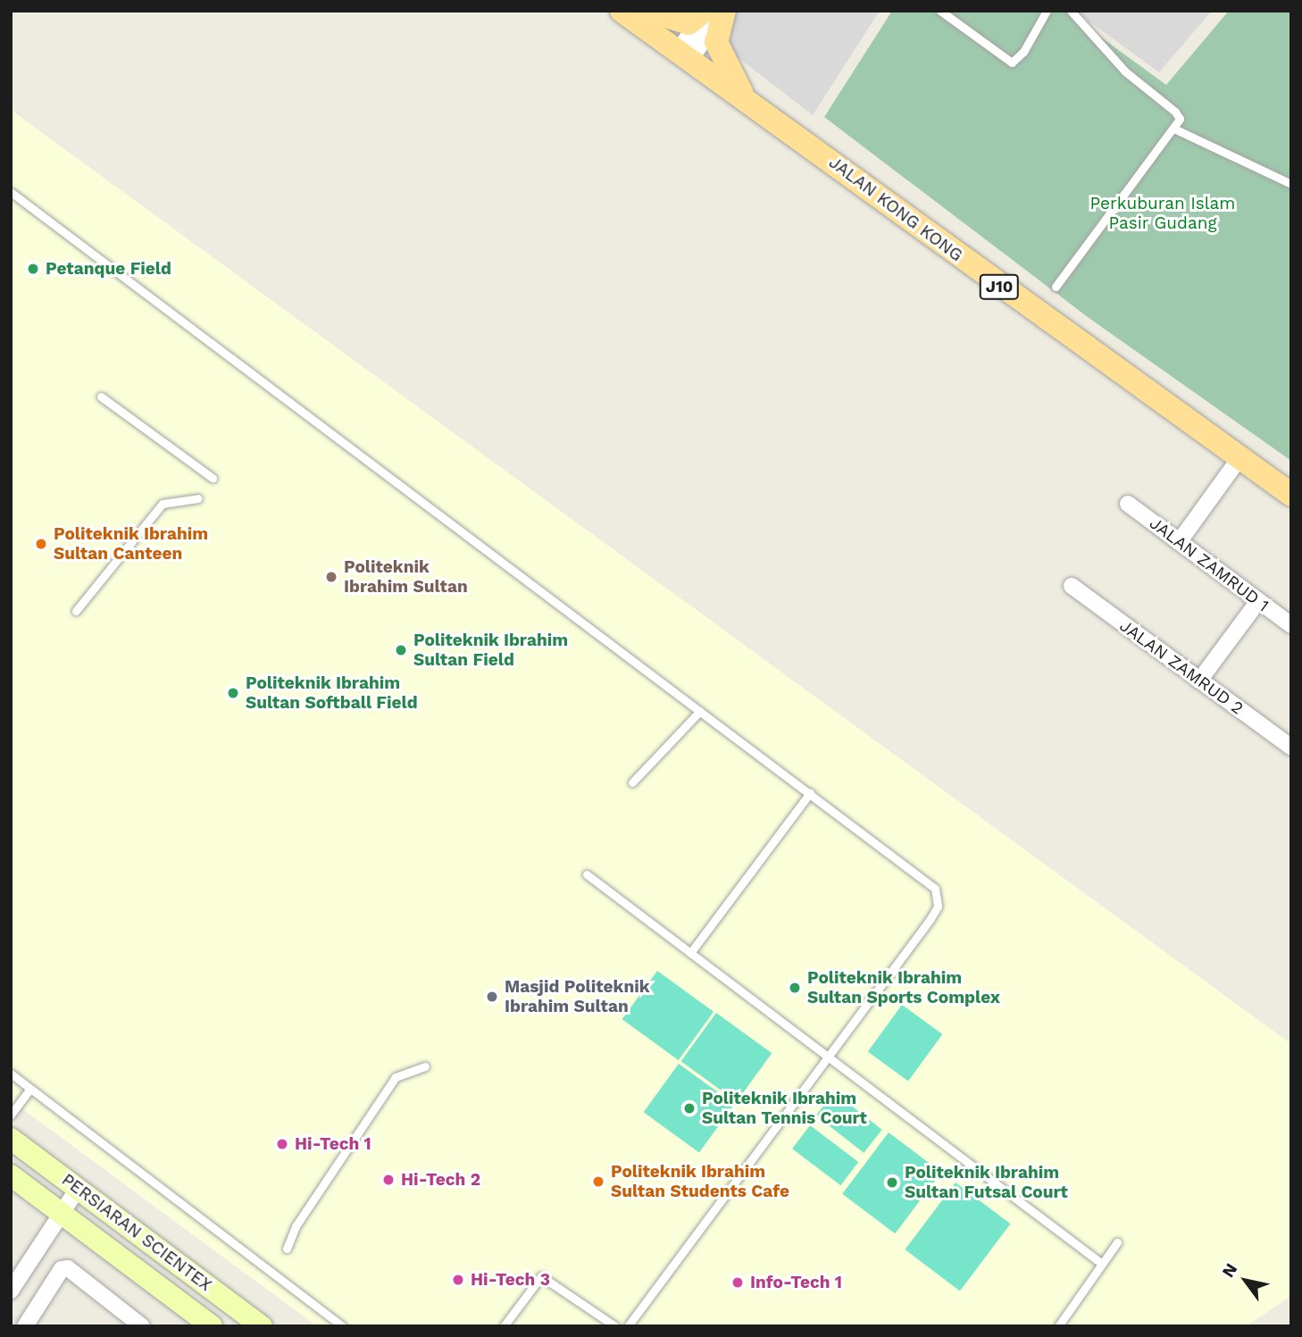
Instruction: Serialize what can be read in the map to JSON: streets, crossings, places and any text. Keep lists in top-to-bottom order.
{
  "streets": {
    "main road": ["JALAN KONG KONG", "J10", "PERSIARAN SCIENTEX"],
    "street": ["JALAN ZAMRUD 1", "JALAN ZAMRUD 2"]
  },
  "parks": ["Perkuburan Islam Pasir Gudang"],
  "places": [
    "Petanque Field",
    "Politeknik Ibrahim Sultan Canteen",
    "Politeknik Ibrahim Sultan",
    "Politeknik Ibrahim Sultan Field",
    "Politeknik Ibrahim Sultan Softball Field",
    "Politeknik Ibrahim Sultan Sports Complex",
    "Masjid Politeknik Ibrahim Sultan",
    "Politeknik Ibrahim Sultan Tennis Court",
    "Hi-Tech 1",
    "Hi-Tech 2",
    "Politeknik Ibrahim Sultan Students Cafe",
    "Politeknik Ibrahim Sultan Futsal Court",
    "Hi-Tech 3",
    "Info-Tech 1"
  ],
  "north": "top left"
}
